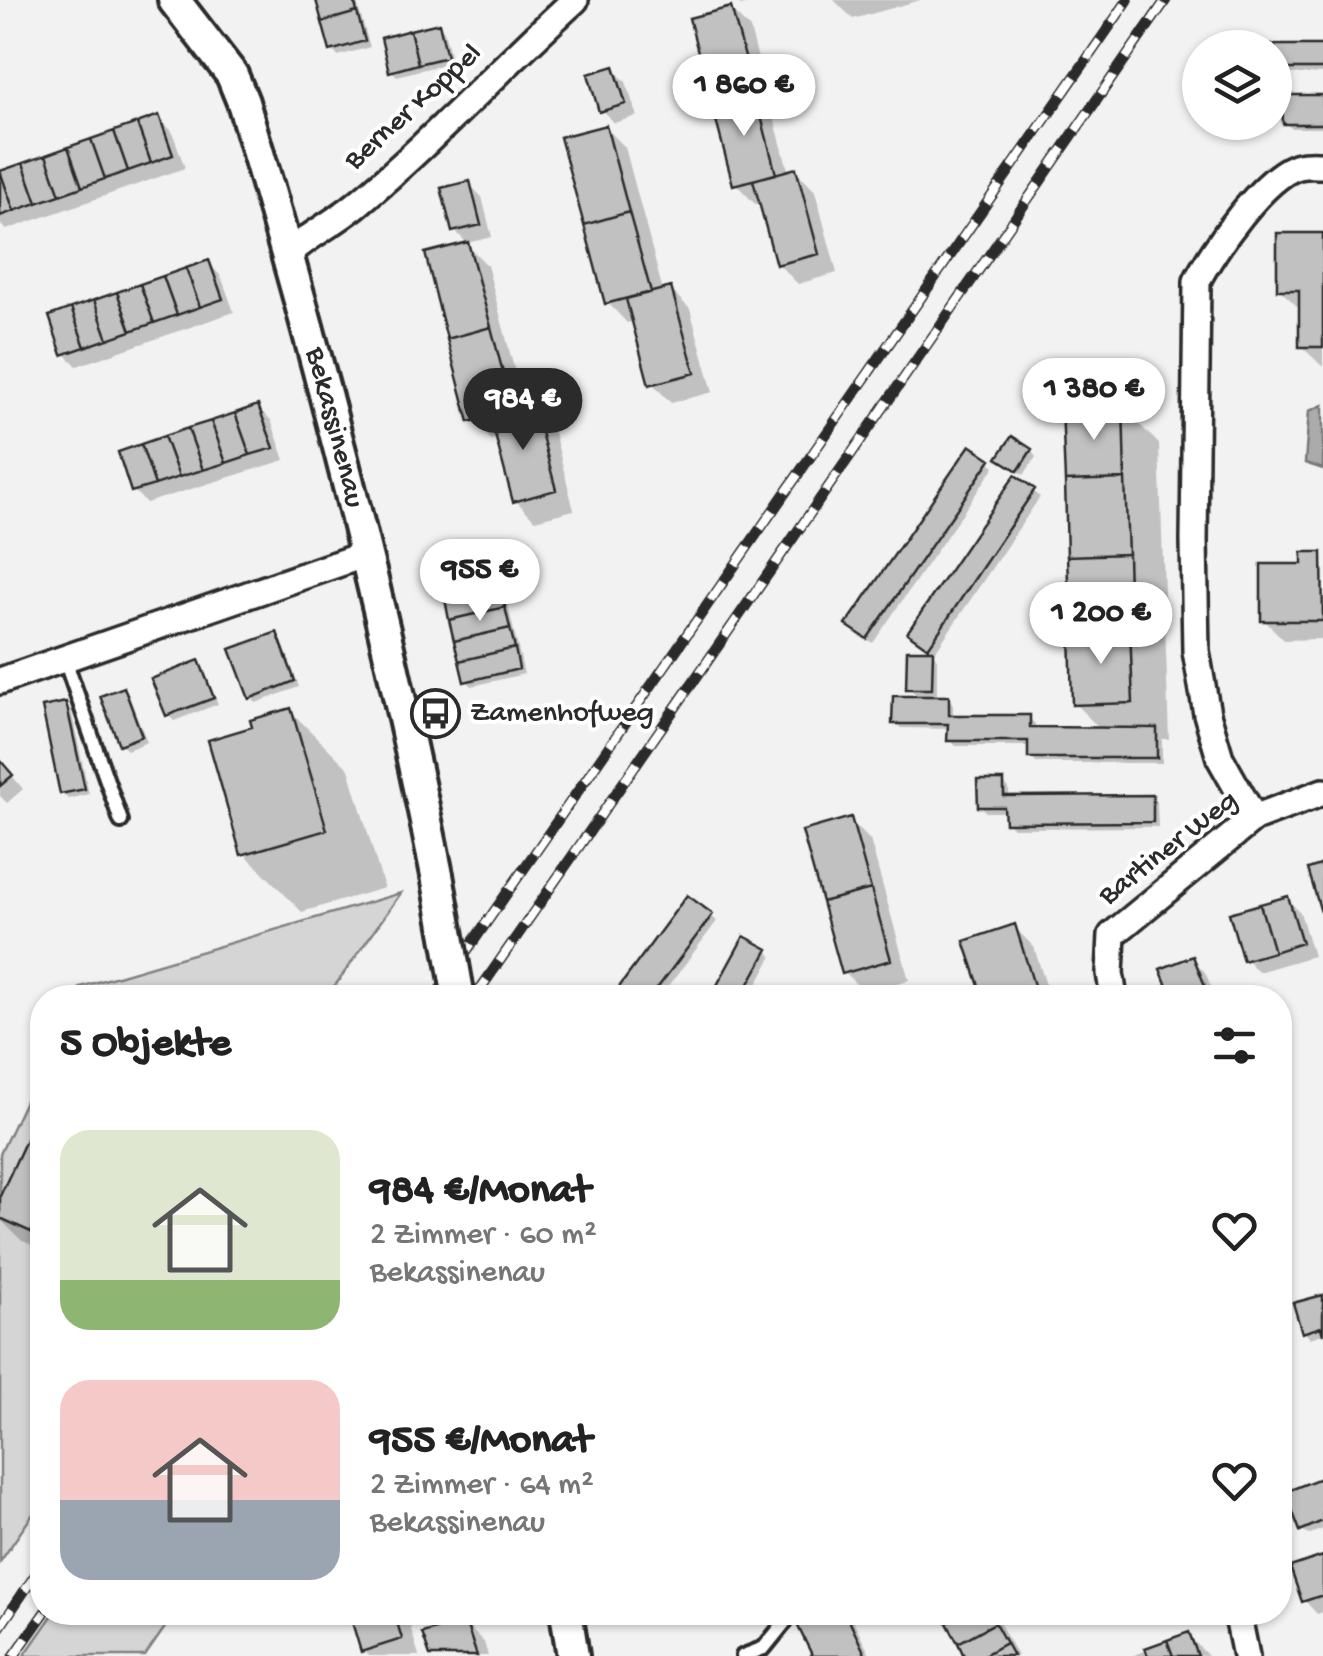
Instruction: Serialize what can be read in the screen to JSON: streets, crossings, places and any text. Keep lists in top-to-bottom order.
{
  "streets": {
    "street": ["Berner Koppel", "Bekassinenau", "Bartiner Weg"]
  },
  "crossings": [
    ["Berner Koppel", "Bekassinenau"]
  ],
  "places": {
    "bus stop": ["Zamenhofweg"]
  },
  "page": {
    "price": [
      "1 860 €",
      "1 380 €",
      "984 €",
      "955 €",
      "1 200 €"
    ],
    "heading": "5 Objekte",
    "list": [
      {
        "name": "984 €/Monat",
        "note": "2 Zimmer · 60 m² · Bekassinenau"
      },
      {
        "name": "955 €/Monat",
        "note": "2 Zimmer · 64 m² · Bekassinenau"
      }
    ]
  }
}
